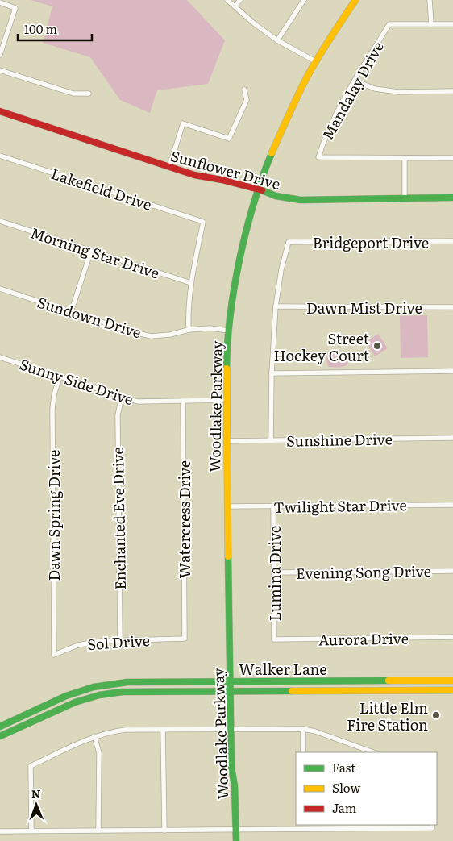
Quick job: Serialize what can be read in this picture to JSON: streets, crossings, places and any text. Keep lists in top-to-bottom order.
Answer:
{
  "streets": {
    "street": [
      "Mandalay Drive",
      "Sunflower Drive",
      "Lakefield Drive",
      "Bridgeport Drive",
      "Morning Star Drive",
      "Dawn Mist Drive",
      "Sundown Drive",
      "Sunny Side Drive",
      "Woodlake Parkway",
      "Sunshine Drive",
      "Twilight Star Drive",
      "Dawn Spring Drive",
      "Enchanted Eve Drive",
      "Watercress Drive",
      "Evening Song Drive",
      "Lumina Drive",
      "Aurora Drive",
      "Sol Drive",
      "Walker Lane"
    ]
  },
  "crossings": [
    ["Sunflower Drive", "Woodlake Parkway"],
    ["Lakefield Drive", "Morning Star Drive"],
    ["Bridgeport Drive", "Dawn Mist Drive"],
    ["Sundown Drive", "Woodlake Parkway"],
    ["Sunny Side Drive", "Woodlake Parkway"],
    ["Sunny Side Drive", "Dawn Spring Drive"],
    ["Sunny Side Drive", "Enchanted Eve Drive"],
    ["Sunny Side Drive", "Watercress Drive"],
    ["Woodlake Parkway", "Sunshine Drive"],
    ["Woodlake Parkway", "Twilight Star Drive"],
    ["Woodlake Parkway", "Walker Lane"],
    ["Twilight Star Drive", "Lumina Drive"],
    ["Dawn Spring Drive", "Sol Drive"],
    ["Enchanted Eve Drive", "Sol Drive"],
    ["Watercress Drive", "Sol Drive"],
    ["Evening Song Drive", "Lumina Drive"],
    ["Lumina Drive", "Aurora Drive"]
  ],
  "places": ["Street Hockey Court", "Little Elm Fire Station"],
  "legend": ["Fast", "Slow", "Jam"],
  "scale_bar": "100 m",
  "north": "top"
}
